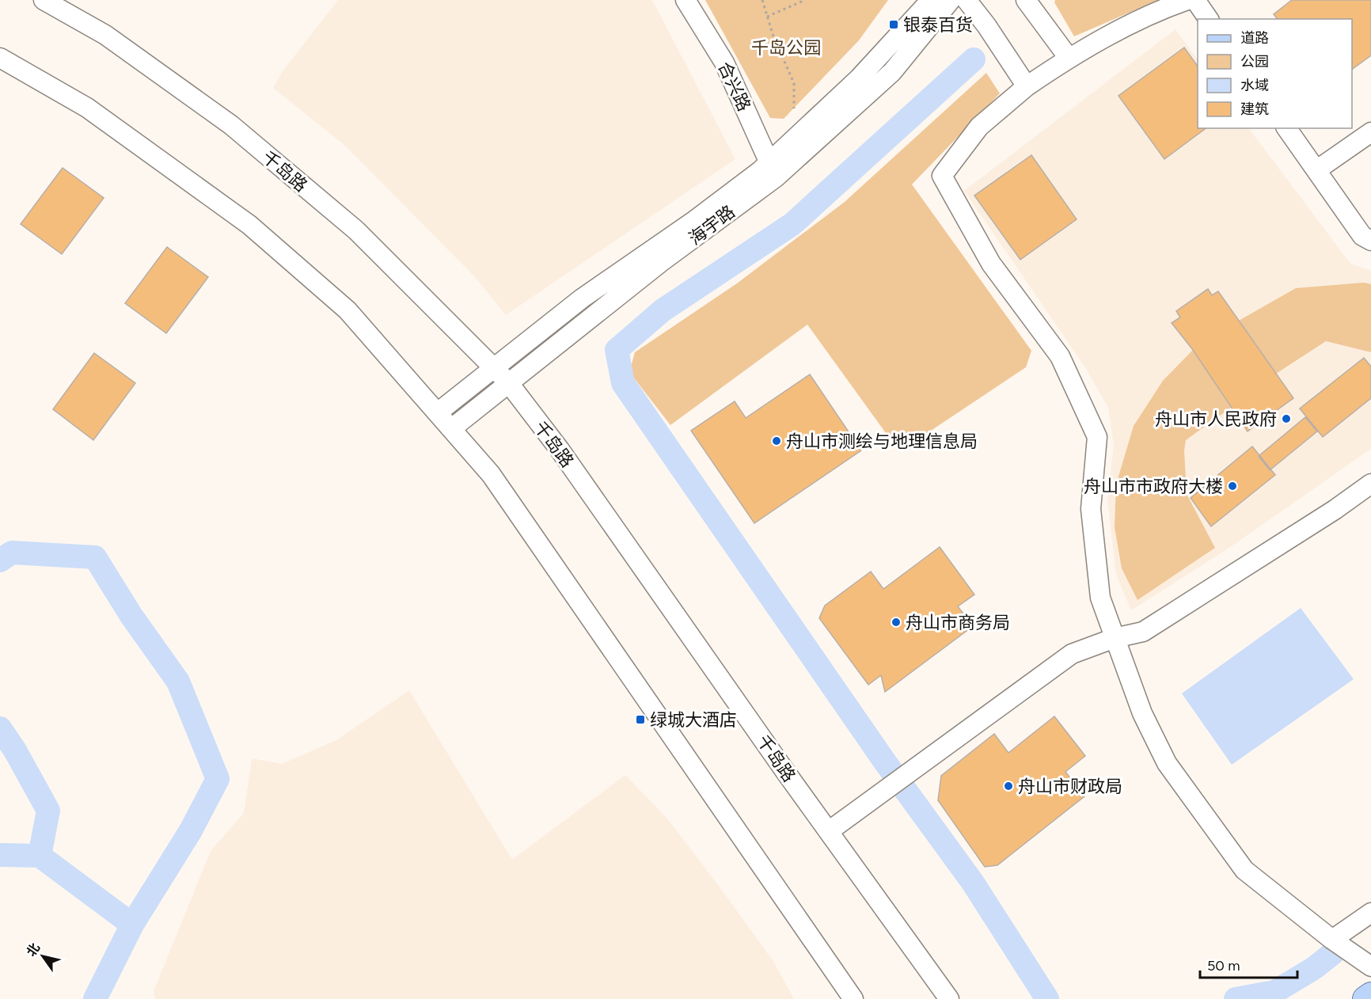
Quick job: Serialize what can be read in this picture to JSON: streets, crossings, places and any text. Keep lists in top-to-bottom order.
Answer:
{
  "streets": {
    "street": ["合兴路", "千岛路", "海宇路"]
  },
  "crossings": [
    ["合兴路", "海宇路"],
    ["千岛路", "海宇路"]
  ],
  "parks": ["千岛公园"],
  "places": {
    "transit": ["银泰百货", "绿城大酒店"],
    "other": [
      "舟山市人民政府",
      "舟山市测绘与地理信息局",
      "舟山市市政府大楼",
      "舟山市商务局",
      "舟山市财政局"
    ]
  },
  "legend": [
    "道路",
    "公园",
    "水域",
    "建筑"
  ],
  "scale_bar": "50 m",
  "north": "top left"
}
